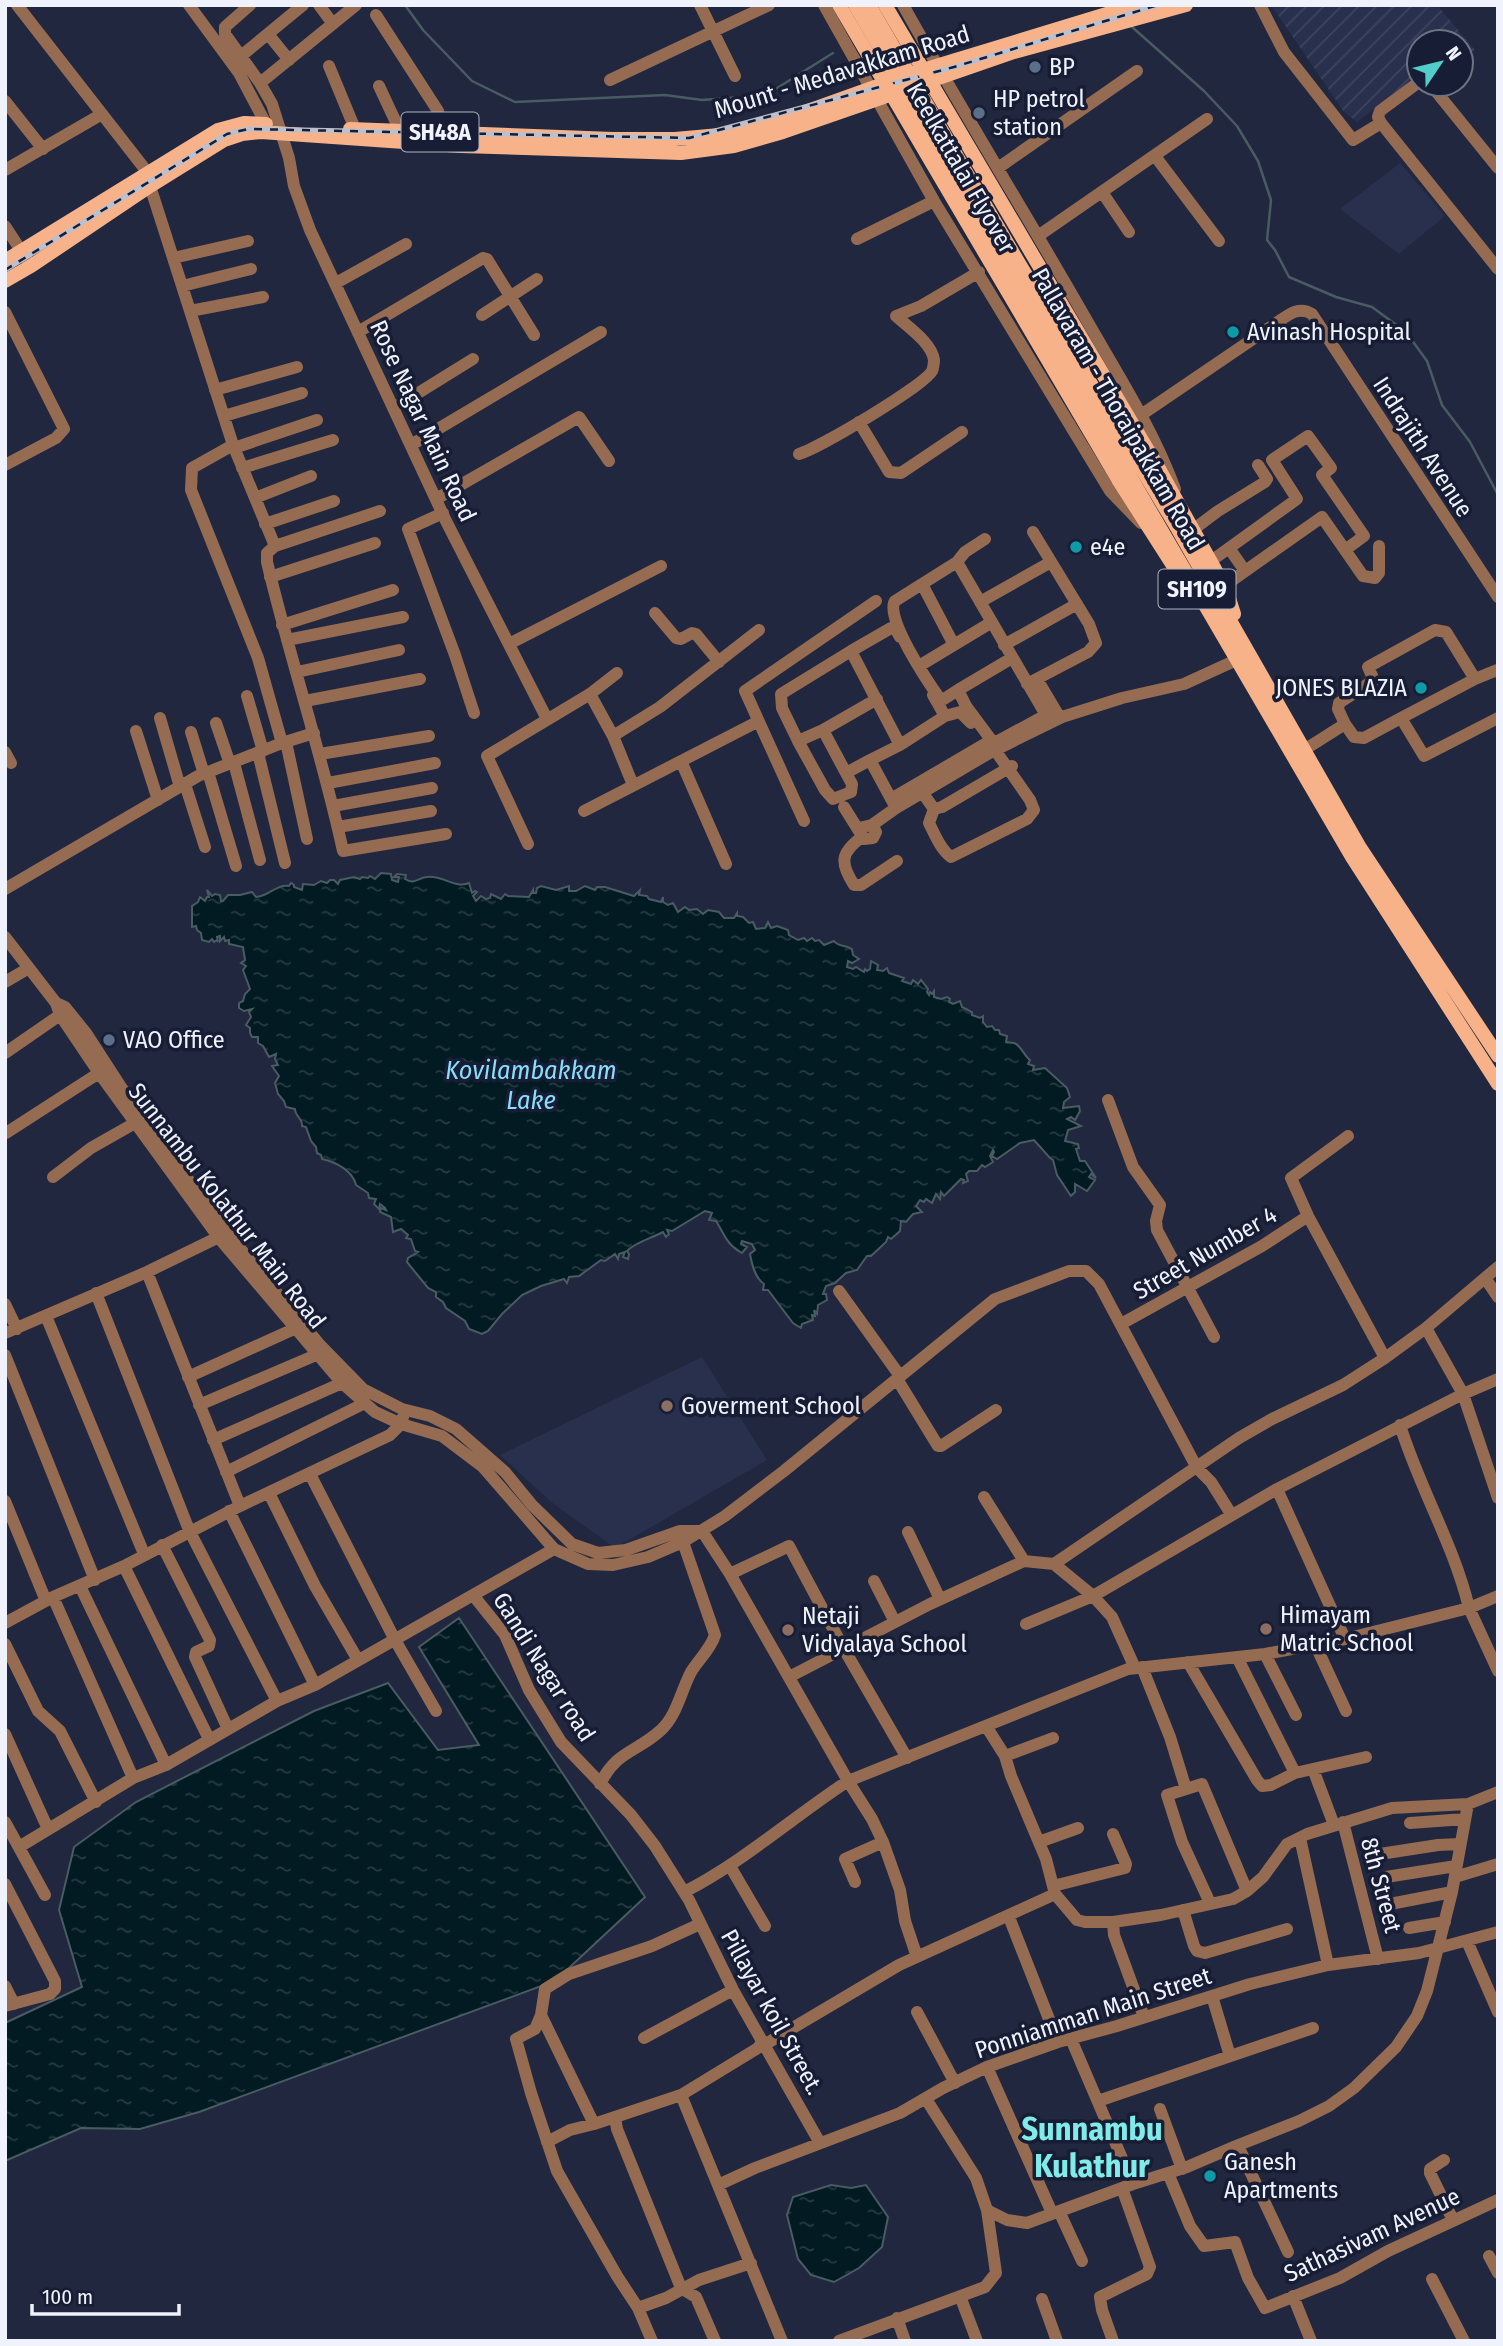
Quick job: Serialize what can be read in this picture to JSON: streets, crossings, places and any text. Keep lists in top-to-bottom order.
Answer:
{
  "streets": {
    "main road": [
      "Mount - Medavakkam Road",
      "SH48A",
      "Keelkattalai Flyover",
      "Pallavaram - Thoraipakkam Road",
      "SH109"
    ],
    "street": [
      "Rose Nagar Main Road",
      "Indrajith Avenue",
      "Sunnambu Kolathur Main Road",
      "Street Number 4",
      "Gandi Nagar road",
      "8th Street",
      "Pillayar koil Street.",
      "Ponniamman Main Street",
      "Sathasivam Avenue"
    ]
  },
  "crossings": [
    ["Mount - Medavakkam Road", "SH48A"],
    ["Mount - Medavakkam Road", "Rose Nagar Main Road"],
    ["SH48A", "Pallavaram - Thoraipakkam Road"],
    ["SH48A", "Rose Nagar Main Road"],
    ["Keelkattalai Flyover", "Pallavaram - Thoraipakkam Road"],
    ["Sunnambu Kolathur Main Road", "Gandi Nagar road"],
    ["Gandi Nagar road", "Pillayar koil Street."],
    ["8th Street", "Ponniamman Main Street"],
    ["Pillayar koil Street.", "Ponniamman Main Street"]
  ],
  "districts": ["Sunnambu Kulathur"],
  "water": ["Kovilambakkam Lake"],
  "places": [
    "BP",
    "HP petrol station",
    "Avinash Hospital",
    "e4e",
    "JONES BLAZIA",
    "VAO Office",
    "Goverment School",
    "Himayam Matric School",
    "Netaji Vidyalaya School",
    "Ganesh Apartments"
  ],
  "scale_bar": "100 m",
  "north": "top right"
}
